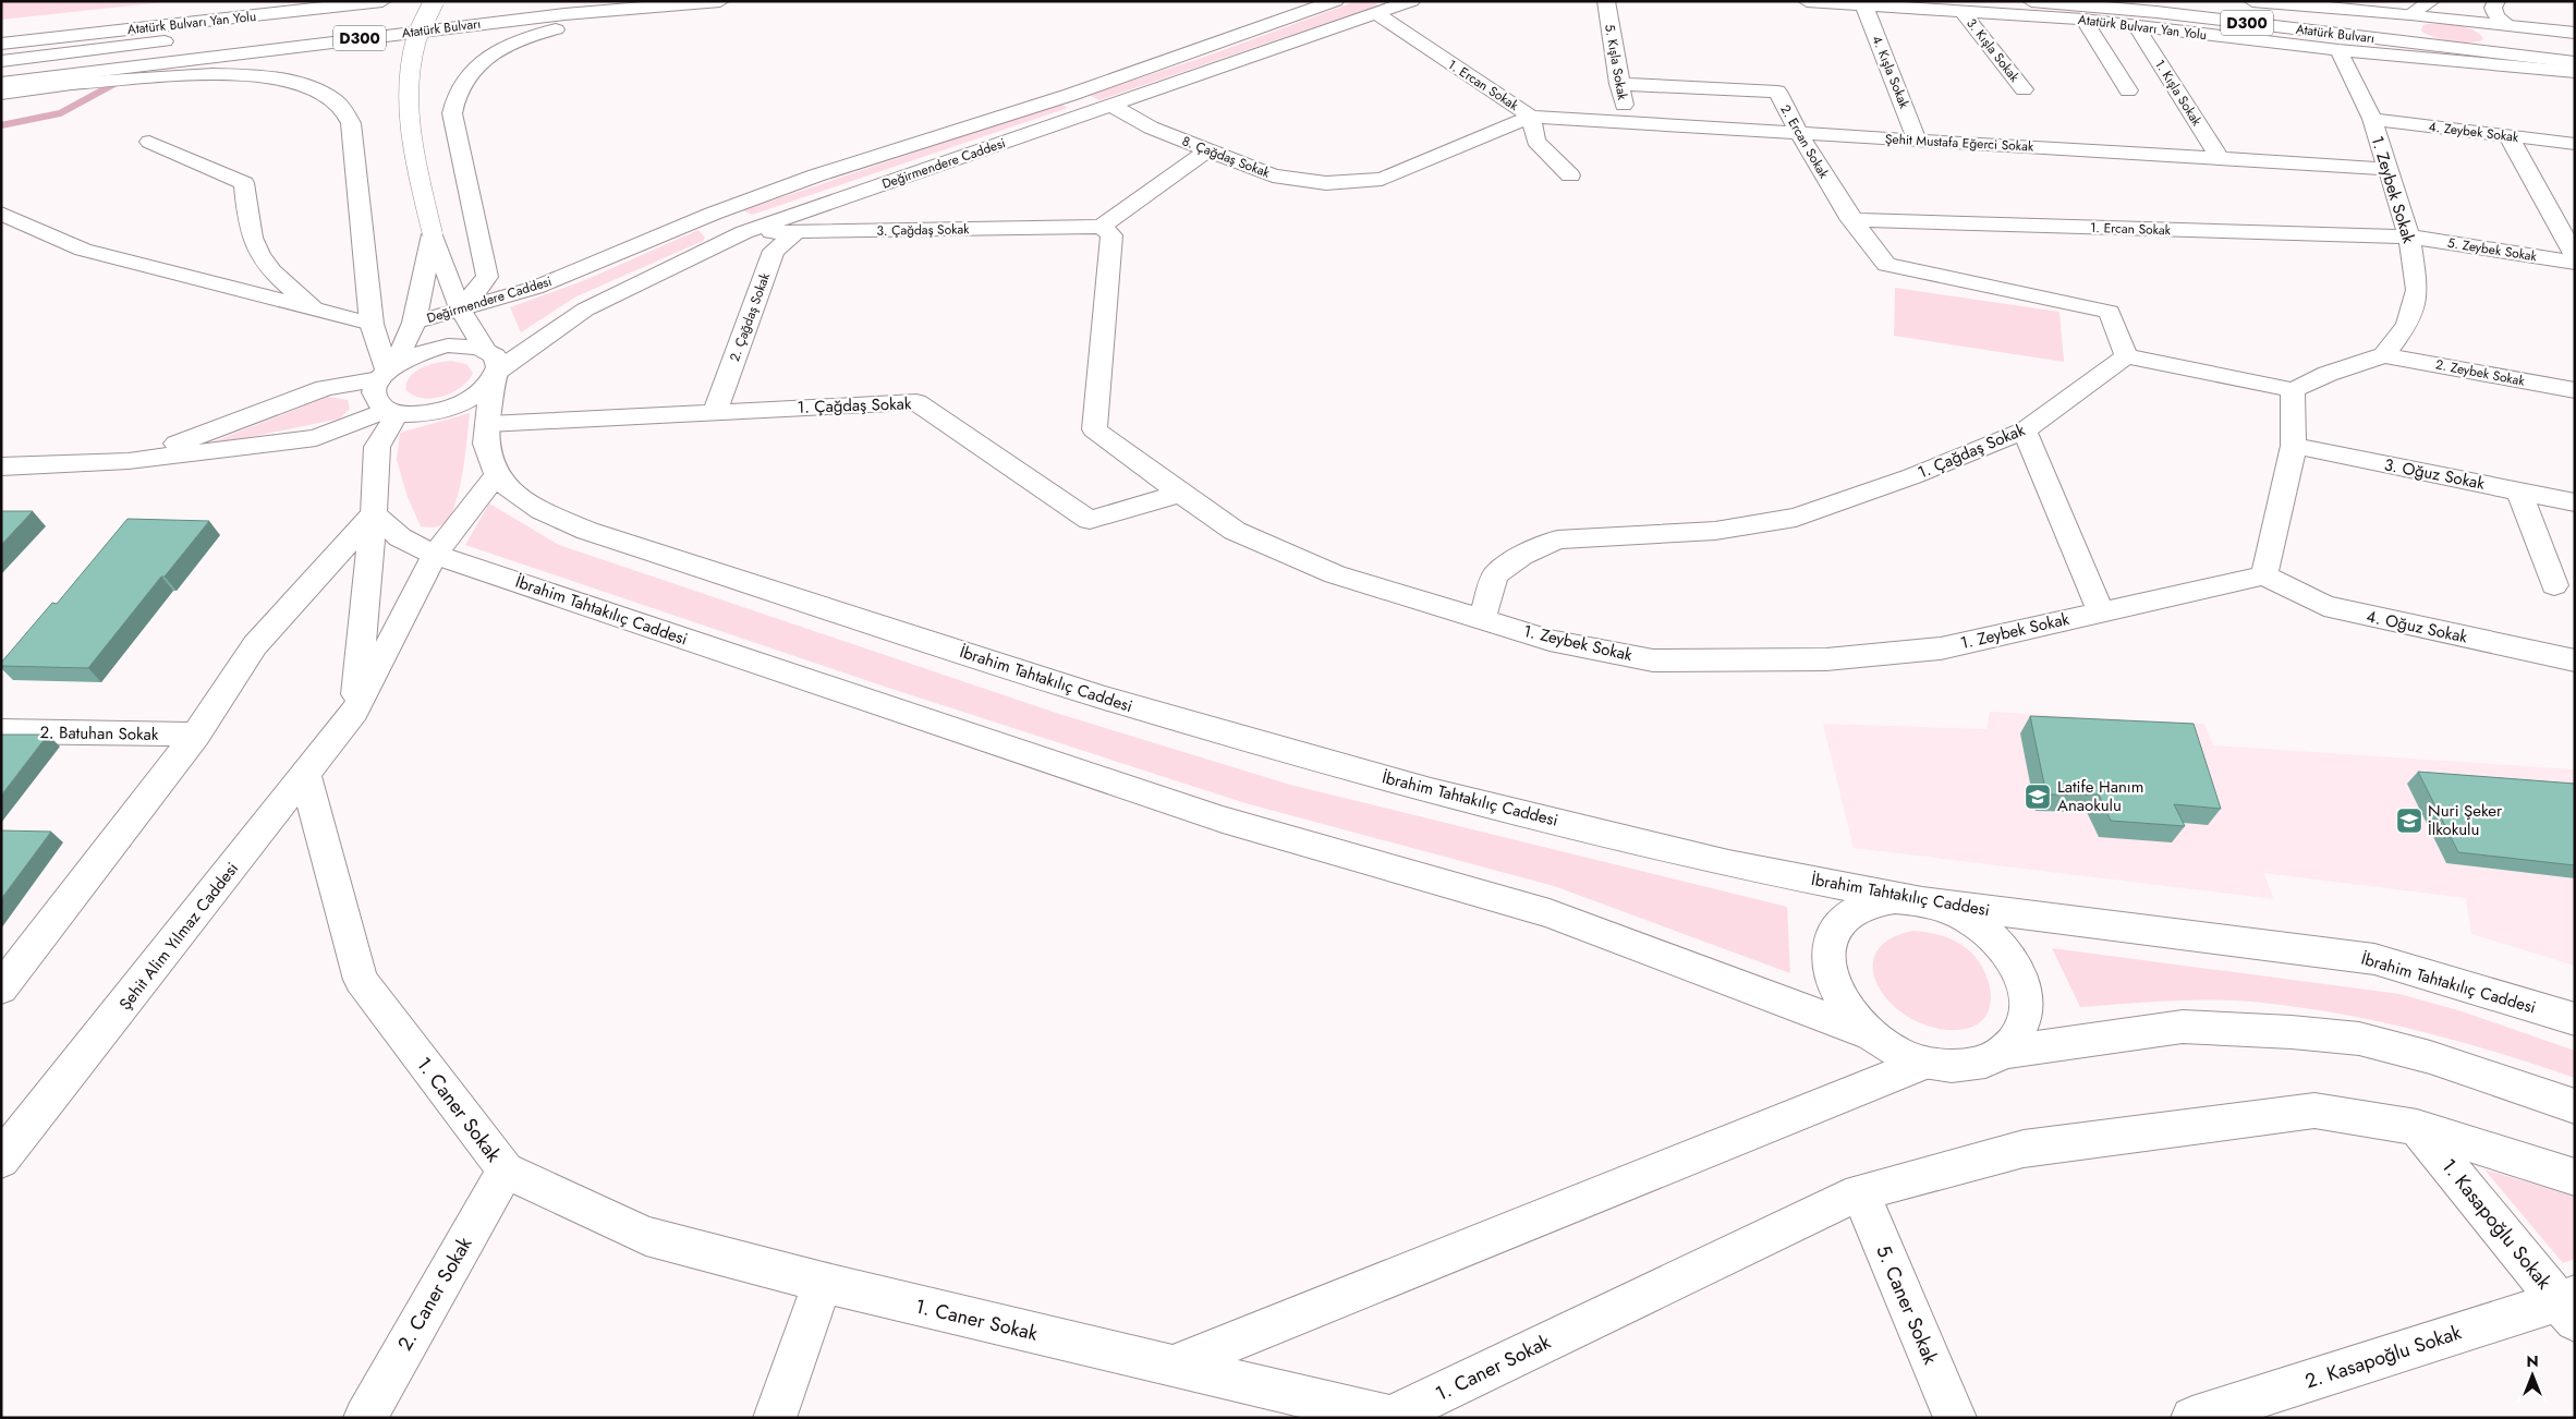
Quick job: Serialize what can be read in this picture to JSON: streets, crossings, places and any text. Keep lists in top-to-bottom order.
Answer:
{
  "streets": {
    "main road": [
      "Atatürk Bulvarı Yan Yolu",
      "D300",
      "Atatürk Bulvarı",
      "3. Kışla Sokak",
      "5. Kışla Sokak",
      "4. Kışla Sokak",
      "1. Ercan Sokak",
      "1. Kışla Sokak",
      "4. Zeybek Sokak",
      "2. Ercan Sokak",
      "Şehit Mustafa Eğerci Sokak",
      "8. Çağdaş Sokak",
      "Değirmendere Caddesi",
      "1. Zeybek Sokak",
      "3. Çağdaş Sokak",
      "5. Zeybek Sokak",
      "2. Çağdaş Sokak",
      "2. Zeybek Sokak",
      "1. Çağdaş Sokak",
      "3. Oğuz Sokak",
      "İbrahim Tahtakılıç Caddesi",
      "4. Oğuz Sokak",
      "2. Batuhan Sokak",
      "Şehit Alim Yılmaz Caddesi",
      "1. Caner Sokak",
      "1. Kasapoğlu Sokak",
      "2. Caner Sokak",
      "5. Caner Sokak",
      "2. Kasapoğlu Sokak"
    ]
  },
  "crossings": [
    ["Atatürk Bulvarı Yan Yolu", "3. Kışla Sokak"],
    ["Atatürk Bulvarı Yan Yolu", "4. Kışla Sokak"],
    ["Atatürk Bulvarı Yan Yolu", "1. Kışla Sokak"],
    ["Atatürk Bulvarı Yan Yolu", "1. Zeybek Sokak"],
    ["5. Kışla Sokak", "2. Ercan Sokak"],
    ["5. Kışla Sokak", "Şehit Mustafa Eğerci Sokak"],
    ["4. Kışla Sokak", "Şehit Mustafa Eğerci Sokak"],
    ["1. Ercan Sokak", "2. Ercan Sokak"],
    ["1. Ercan Sokak", "Şehit Mustafa Eğerci Sokak"],
    ["1. Ercan Sokak", "8. Çağdaş Sokak"],
    ["1. Ercan Sokak", "Değirmendere Caddesi"],
    ["1. Ercan Sokak", "1. Zeybek Sokak"],
    ["1. Ercan Sokak", "5. Zeybek Sokak"],
    ["1. Kışla Sokak", "Şehit Mustafa Eğerci Sokak"],
    ["4. Zeybek Sokak", "1. Zeybek Sokak"],
    ["2. Ercan Sokak", "Şehit Mustafa Eğerci Sokak"],
    ["2. Ercan Sokak", "1. Çağdaş Sokak"],
    ["Şehit Mustafa Eğerci Sokak", "8. Çağdaş Sokak"],
    ["Şehit Mustafa Eğerci Sokak", "1. Zeybek Sokak"],
    ["8. Çağdaş Sokak", "Değirmendere Caddesi"],
    ["Değirmendere Caddesi", "3. Çağdaş Sokak"],
    ["Değirmendere Caddesi", "İbrahim Tahtakılıç Caddesi"],
    ["1. Zeybek Sokak", "3. Çağdaş Sokak"],
    ["1. Zeybek Sokak", "5. Zeybek Sokak"],
    ["1. Zeybek Sokak", "2. Zeybek Sokak"],
    ["1. Zeybek Sokak", "1. Çağdaş Sokak"],
    ["1. Zeybek Sokak", "4. Oğuz Sokak"],
    ["3. Çağdaş Sokak", "2. Çağdaş Sokak"],
    ["2. Çağdaş Sokak", "1. Çağdaş Sokak"],
    ["1. Çağdaş Sokak", "İbrahim Tahtakılıç Caddesi"],
    ["İbrahim Tahtakılıç Caddesi", "Şehit Alim Yılmaz Caddesi"],
    ["Şehit Alim Yılmaz Caddesi", "1. Caner Sokak"],
    ["1. Caner Sokak", "1. Kasapoğlu Sokak"],
    ["1. Caner Sokak", "2. Caner Sokak"],
    ["1. Caner Sokak", "5. Caner Sokak"],
    ["1. Kasapoğlu Sokak", "2. Kasapoğlu Sokak"]
  ],
  "places": {
    "school or university": ["Latife Hanım Anaokulu", "Nuri Şeker İlkokulu"]
  },
  "north": "top"
}
